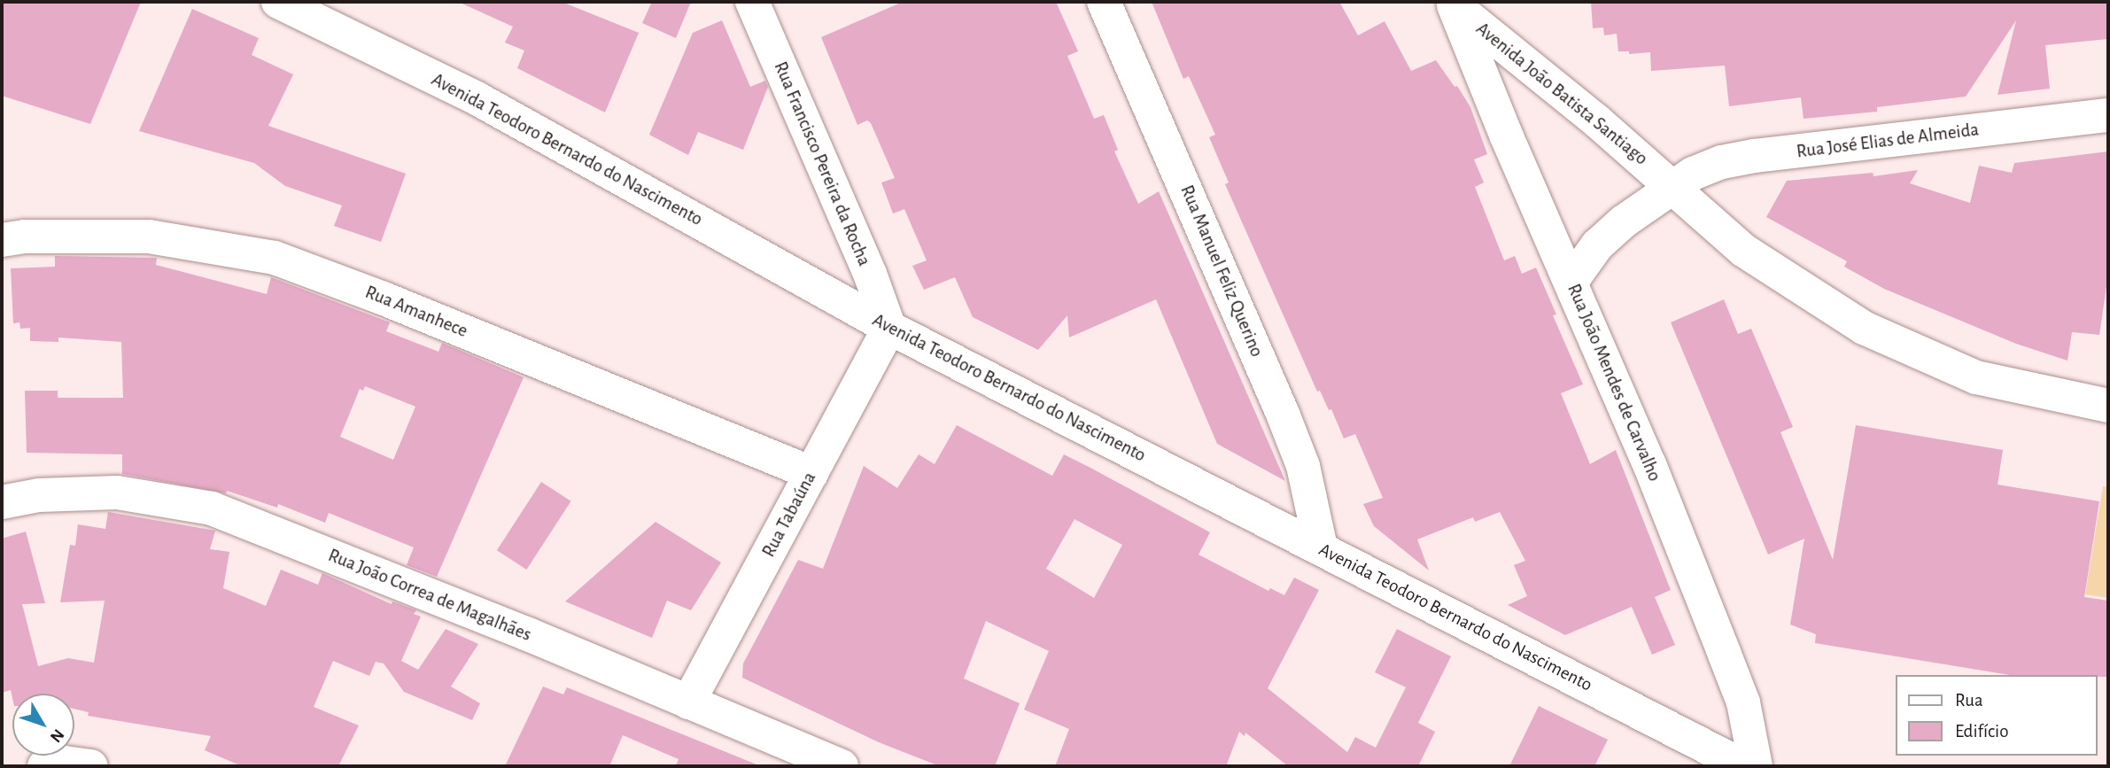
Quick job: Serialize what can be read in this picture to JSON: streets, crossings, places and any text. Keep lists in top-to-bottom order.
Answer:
{
  "streets": {
    "street": [
      "Avenida João Batista Santiago",
      "Rua José Elias de Almeida",
      "Avenida Teodoro Bernardo do Nascimento",
      "Rua Francisco Pereira da Rocha",
      "Rua Manuel Feliz Querino",
      "Rua Amanhece",
      "Rua João Mendes de Carvalho",
      "Rua Tabaúna",
      "Rua João Correa de Magalhães"
    ]
  },
  "crossings": [
    ["Avenida João Batista Santiago", "Rua José Elias de Almeida"],
    ["Avenida João Batista Santiago", "Rua João Mendes de Carvalho"],
    ["Avenida Teodoro Bernardo do Nascimento", "Rua Francisco Pereira da Rocha"],
    ["Avenida Teodoro Bernardo do Nascimento", "Rua Manuel Feliz Querino"],
    ["Avenida Teodoro Bernardo do Nascimento", "Rua Tabaúna"],
    ["Rua Francisco Pereira da Rocha", "Rua Tabaúna"],
    ["Rua Amanhece", "Rua Tabaúna"],
    ["Rua Tabaúna", "Rua João Correa de Magalhães"]
  ],
  "legend": ["Rua", "Edifício"],
  "north": "bottom right"
}
